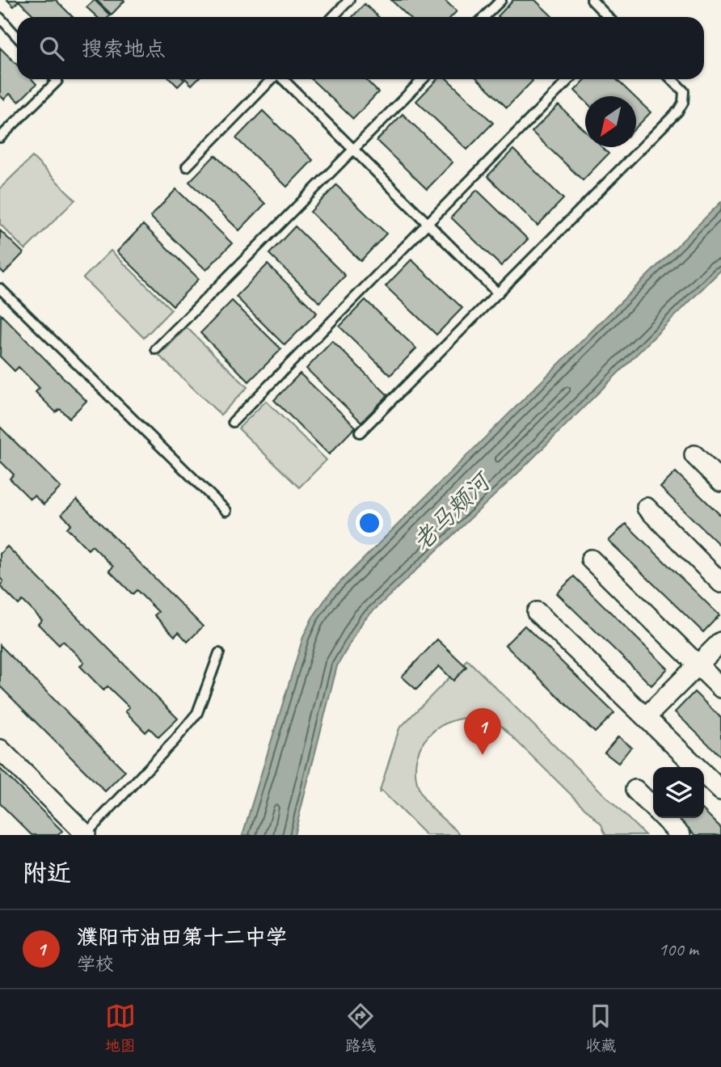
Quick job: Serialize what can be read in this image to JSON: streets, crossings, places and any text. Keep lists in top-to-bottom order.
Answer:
{
  "water": ["老马颊河"],
  "north": "bottom left",
  "page": {
    "search": "搜索地点",
    "pins": "1",
    "heading": "附近",
    "list": [
      {
        "mark": "1",
        "name": "濮阳市油田第十二中学",
        "note": "学校",
        "value": "100 m"
      }
    ],
    "nav": ["地图", "路线", "收藏"]
  }
}
